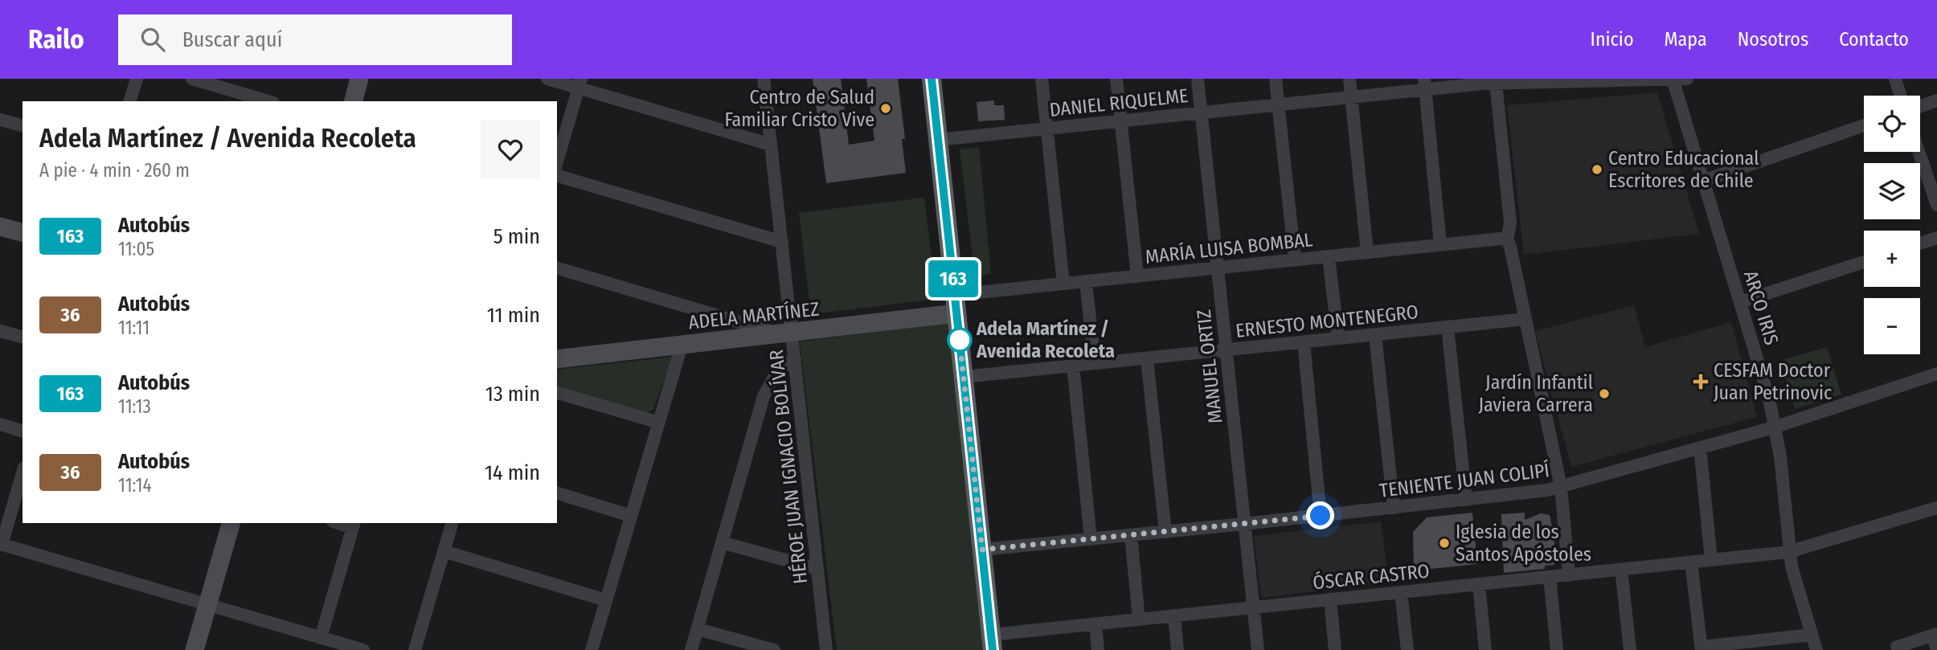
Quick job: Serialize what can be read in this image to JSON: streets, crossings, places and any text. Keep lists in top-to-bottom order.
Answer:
{
  "streets": {
    "street": [
      "DANIEL RIQUELME",
      "MARÍA LUISA BOMBAL",
      "ARCO IRIS",
      "ADELA MARTÍNEZ",
      "ERNESTO MONTENEGRO",
      "MANUEL ORTIZ",
      "HÉROE JUAN IGNACIO BOLÍVAR",
      "TENIENTE JUAN COLIPÍ",
      "ÓSCAR CASTRO"
    ]
  },
  "crossings": [
    ["DANIEL RIQUELME", "ARCO IRIS"],
    ["DANIEL RIQUELME", "MANUEL ORTIZ"],
    ["MARÍA LUISA BOMBAL", "ADELA MARTÍNEZ"],
    ["MARÍA LUISA BOMBAL", "MANUEL ORTIZ"],
    ["ARCO IRIS", "TENIENTE JUAN COLIPÍ"],
    ["ARCO IRIS", "ÓSCAR CASTRO"],
    ["ADELA MARTÍNEZ", "HÉROE JUAN IGNACIO BOLÍVAR"],
    ["ERNESTO MONTENEGRO", "MANUEL ORTIZ"],
    ["MANUEL ORTIZ", "TENIENTE JUAN COLIPÍ"],
    ["MANUEL ORTIZ", "ÓSCAR CASTRO"]
  ],
  "places": {
    "other": [
      "Centro de Salud Familiar Cristo Vive",
      "Centro Educacional Escritores de Chile",
      "Adela Martínez / Avenida Recoleta",
      "Jardín Infantil Javiera Carrera",
      "Iglesia de los Santos Apóstoles"
    ],
    "health": ["CESFAM Doctor Juan Petrinovic"]
  },
  "lines": ["bus line 163"],
  "page": {
    "header": "Railo",
    "search": "Buscar aquí",
    "nav": [
      "Inicio",
      "Mapa",
      "Nosotros",
      "Contacto"
    ],
    "on_map": "163",
    "map_buttons": ["+", "−"],
    "heading": ["Adela Martínez / Avenida Recoleta", "A pie · 4 min · 260 m"],
    "list": [
      {
        "mark": "163",
        "name": "Autobús",
        "note": "11:05",
        "value": "5 min"
      },
      {
        "mark": "36",
        "name": "Autobús",
        "note": "11:11",
        "value": "11 min"
      },
      {
        "mark": "163",
        "name": "Autobús",
        "note": "11:13",
        "value": "13 min"
      },
      {
        "mark": "36",
        "name": "Autobús",
        "note": "11:14",
        "value": "14 min"
      }
    ]
  }
}
